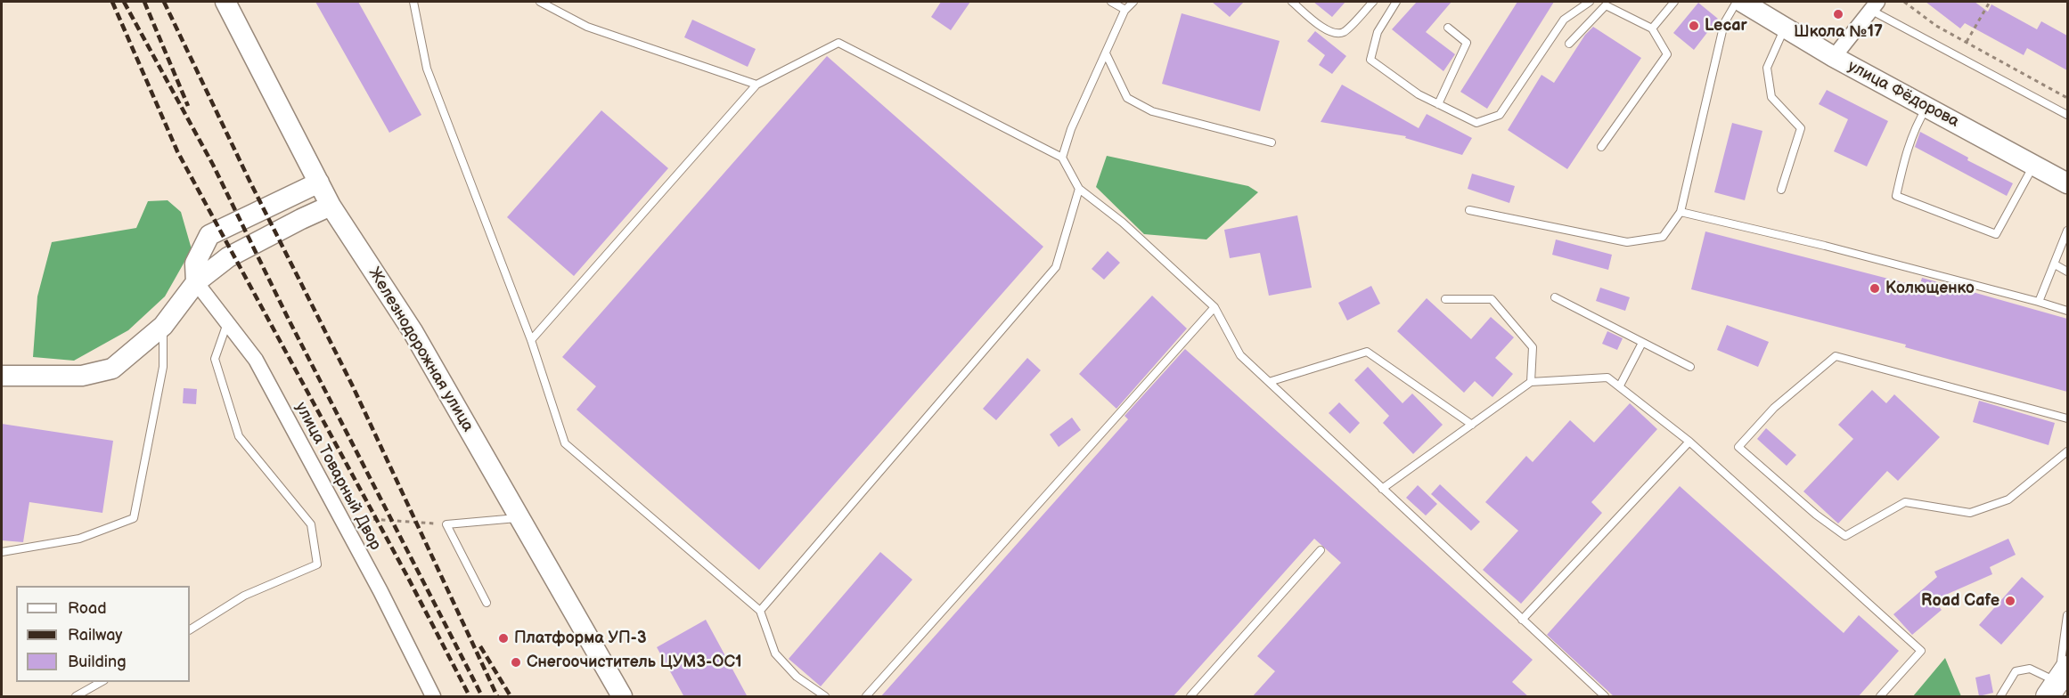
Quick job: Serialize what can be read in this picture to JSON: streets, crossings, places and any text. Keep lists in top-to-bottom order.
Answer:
{
  "streets": {
    "main road": ["улица Фёдорова", "Железнодорожная улица"],
    "street": ["улица Товарный Двор"]
  },
  "places": [
    "Школа №17",
    "Lecar",
    "Колющенко",
    "Road Cafe",
    "Платформа УП-3",
    "Снегоочиститель ЦУМ3-ОС1"
  ],
  "legend": ["Road", "Railway", "Building"]
}
